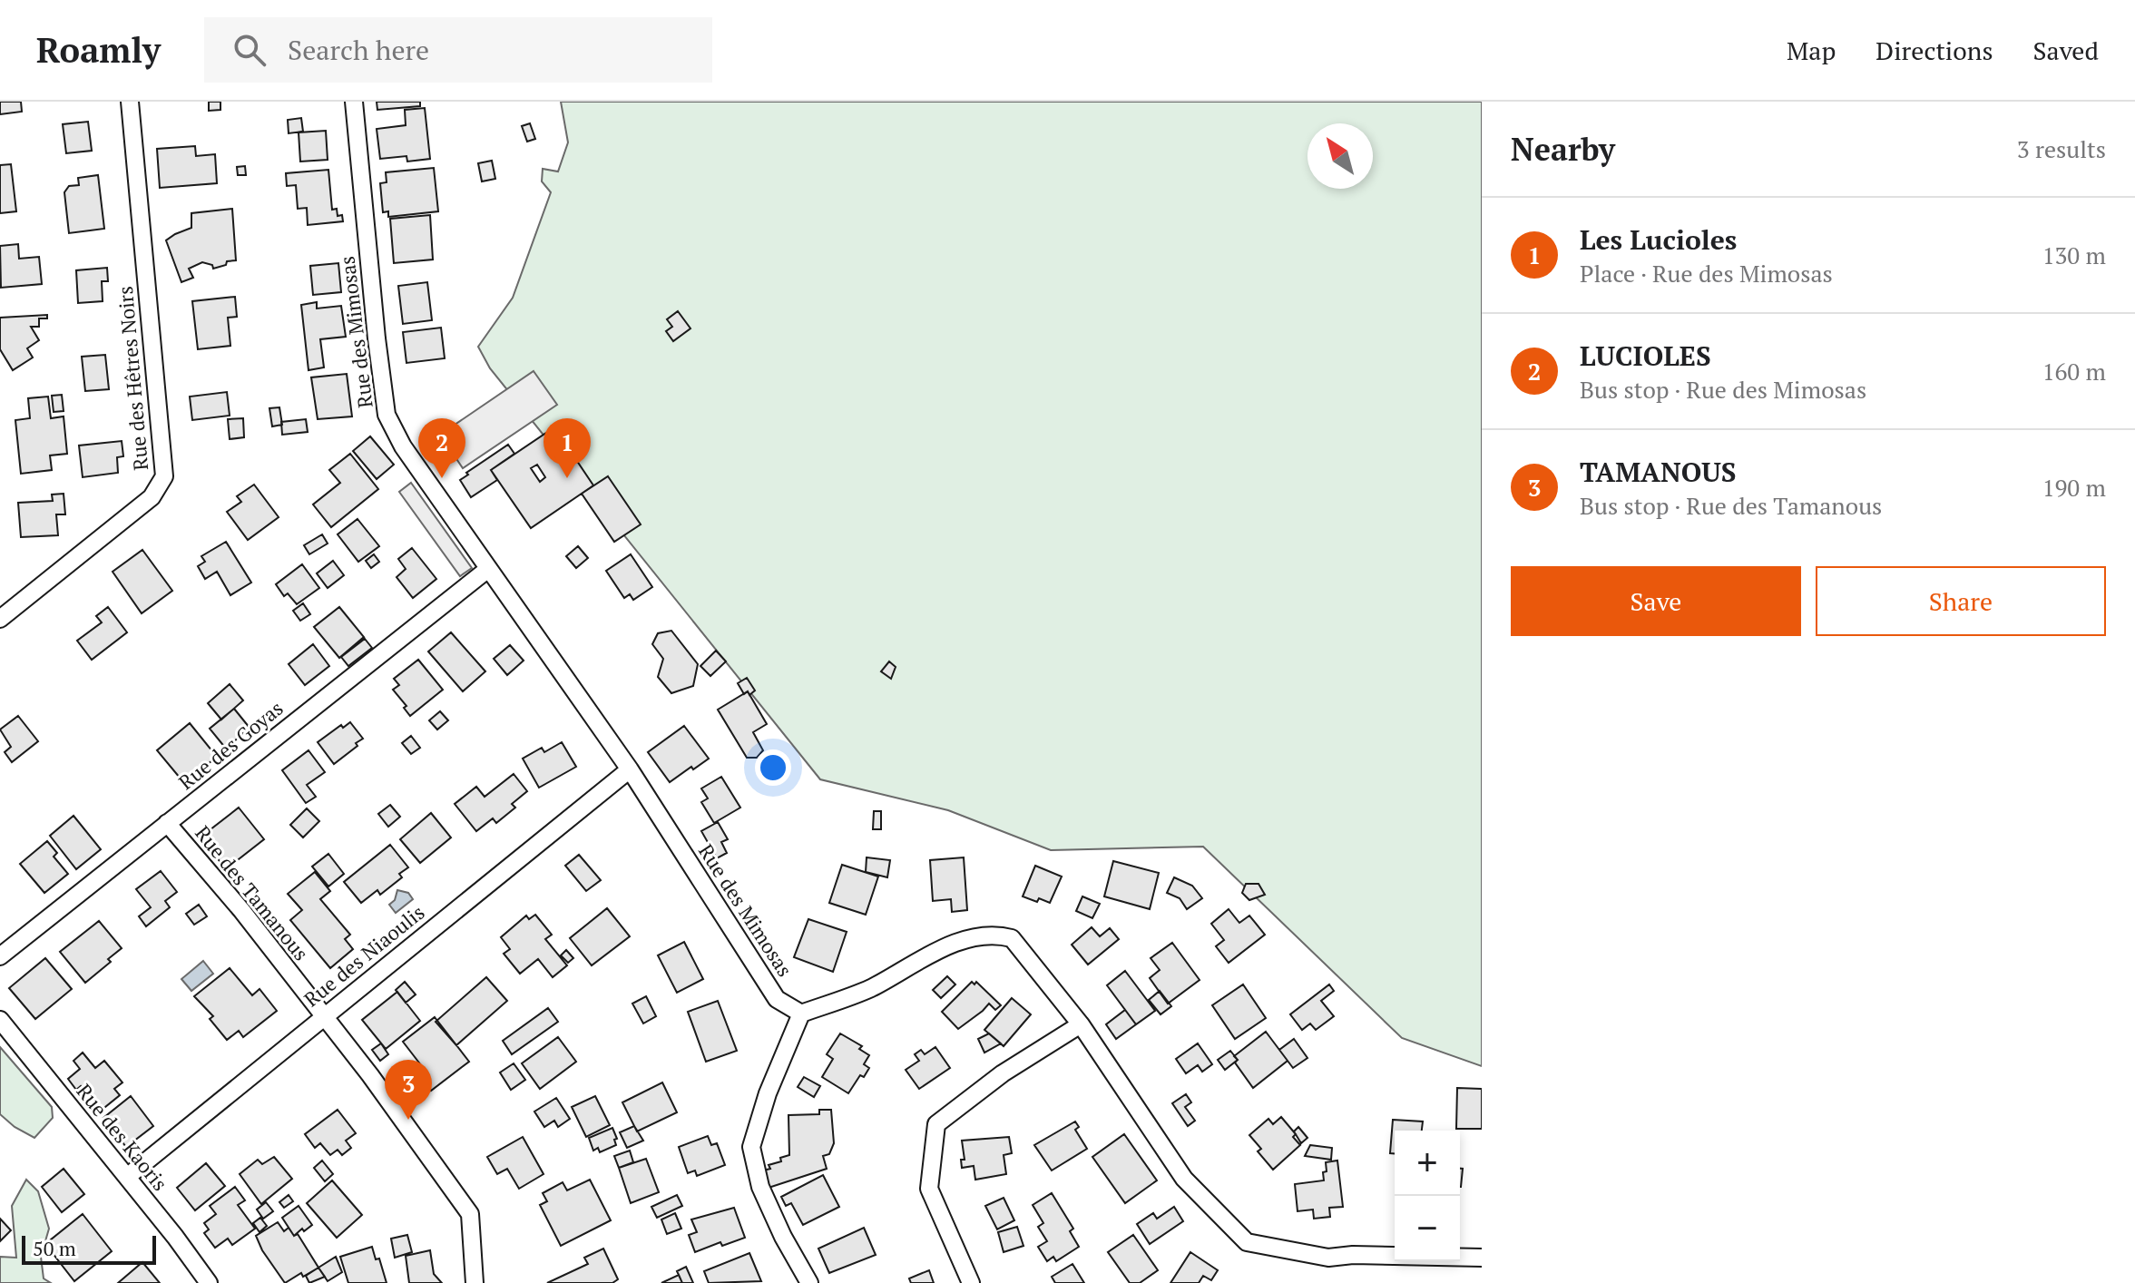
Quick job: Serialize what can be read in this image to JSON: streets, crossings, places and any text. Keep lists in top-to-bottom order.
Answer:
{
  "streets": {
    "street": [
      "Rue des Mimosas",
      "Rue des Hêtres Noirs",
      "Rue des Goyas",
      "Rue des Tamanous",
      "Rue des Niaoulis",
      "Rue des Kaoris"
    ]
  },
  "crossings": [
    ["Rue des Mimosas", "Rue des Goyas"],
    ["Rue des Mimosas", "Rue des Niaoulis"],
    ["Rue des Goyas", "Rue des Tamanous"],
    ["Rue des Tamanous", "Rue des Niaoulis"],
    ["Rue des Niaoulis", "Rue des Kaoris"]
  ],
  "scale_bar": "50 m",
  "north": "top left",
  "page": {
    "header": "Roamly",
    "search": "Search here",
    "nav": ["Map", "Directions", "Saved"],
    "heading": ["Nearby", "3 results"],
    "list": [
      {
        "mark": "1",
        "name": "Les Lucioles",
        "note": "Place · Rue des Mimosas",
        "value": "130 m"
      },
      {
        "mark": "2",
        "name": "LUCIOLES",
        "note": "Bus stop · Rue des Mimosas",
        "value": "160 m"
      },
      {
        "mark": "3",
        "name": "TAMANOUS",
        "note": "Bus stop · Rue des Tamanous",
        "value": "190 m"
      }
    ],
    "pins": ["1", "2", "3"],
    "buttons": ["Save", "Share"],
    "map_buttons": ["+", "−"],
    "scale": "50 m"
  }
}
